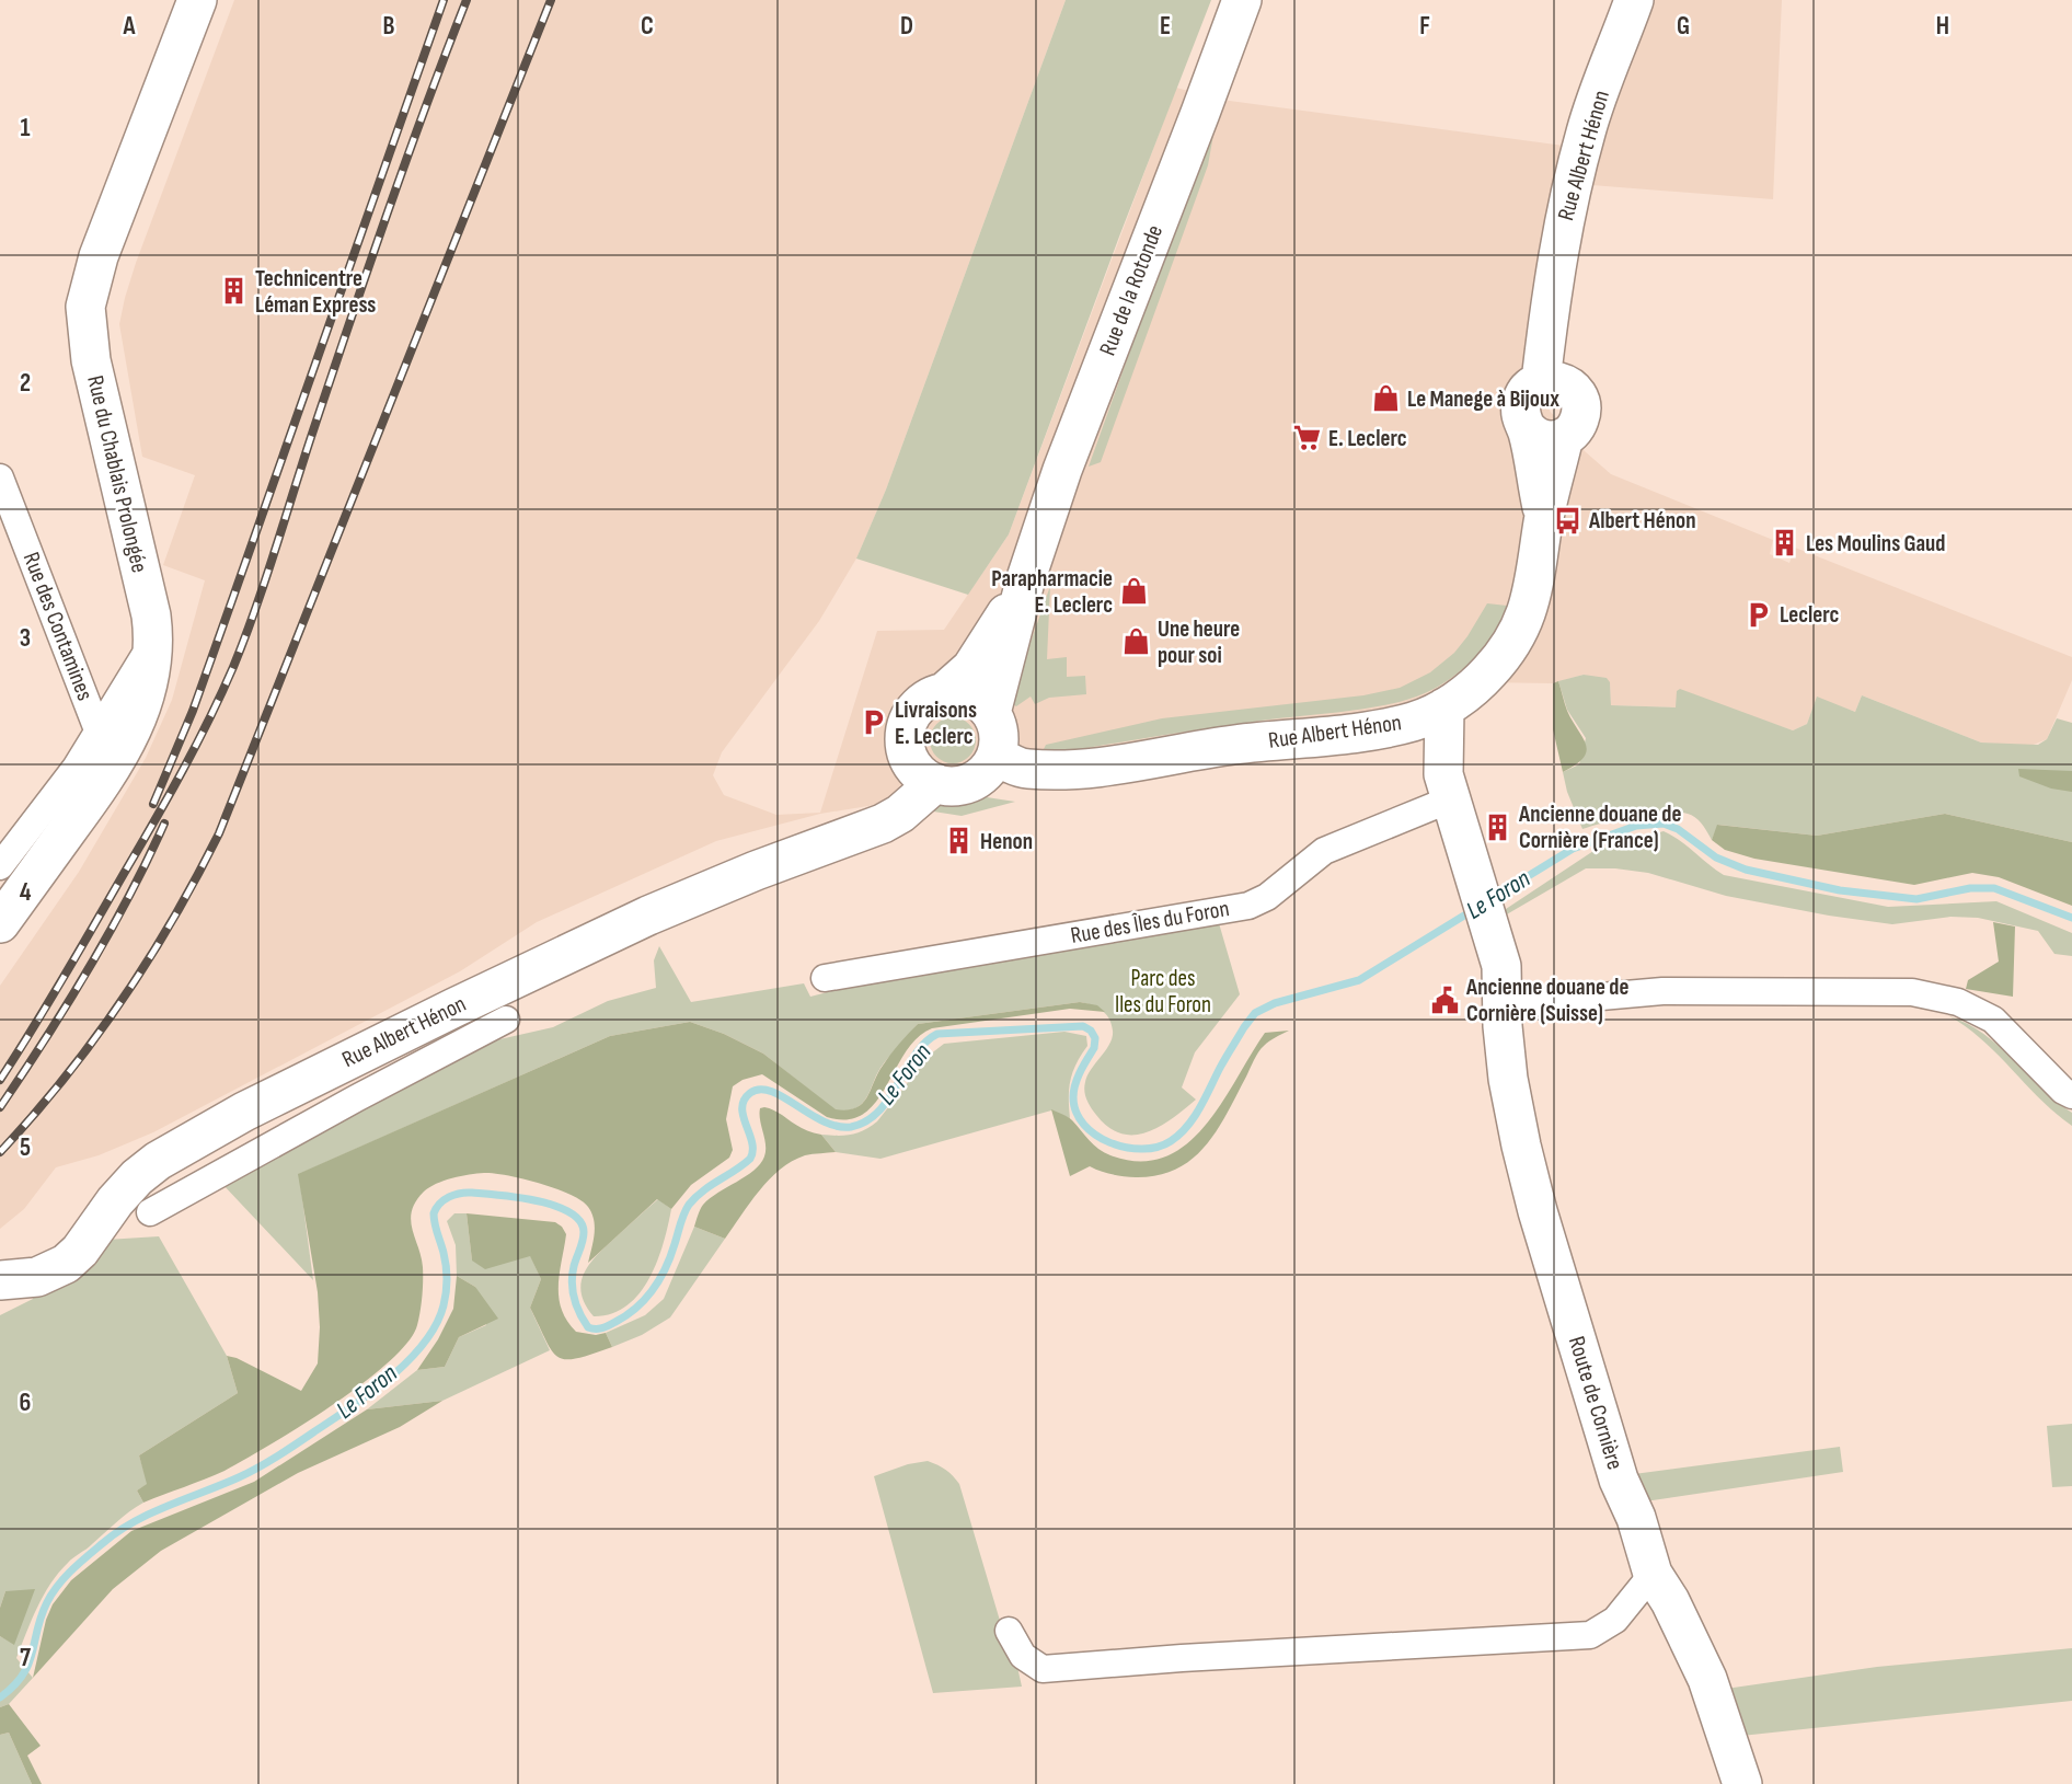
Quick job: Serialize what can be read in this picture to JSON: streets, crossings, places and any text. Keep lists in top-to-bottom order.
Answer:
{
  "streets": {
    "street": [
      "Rue Albert Hénon",
      "Rue de la Rotonde",
      "Rue du Chablais Prolongée",
      "Rue des Contamines",
      "Rue des Îles du Foron",
      "Route de Cornière"
    ]
  },
  "crossings": [
    ["Rue Albert Hénon", "Rue de la Rotonde"],
    ["Rue Albert Hénon", "Route de Cornière"],
    ["Rue des Îles du Foron", "Route de Cornière"]
  ],
  "water": ["Le Foron"],
  "parks": ["Parc des Iles du Foron"],
  "places": {
    "building": [
      "Technicentre Léman Express",
      "Les Moulins Gaud",
      "Ancienne douane de Cornière (France)",
      "Henon"
    ],
    "shop": ["Le Manege à Bijoux", "Parapharmacie E. Leclerc", "Une heure pour soi"],
    "supermarket": ["E. Leclerc"],
    "bus stop": ["Albert Hénon"],
    "parking": ["Leclerc", "Livraisons E. Leclerc"],
    "public building": ["Ancienne douane de Cornière (Suisse)"]
  },
  "grid": {
    "columns": [
      "A",
      "B",
      "C",
      "D",
      "E",
      "F",
      "G",
      "H"
    ],
    "rows": [
      "1",
      "2",
      "3",
      "4",
      "5",
      "6",
      "7"
    ]
  }
}
